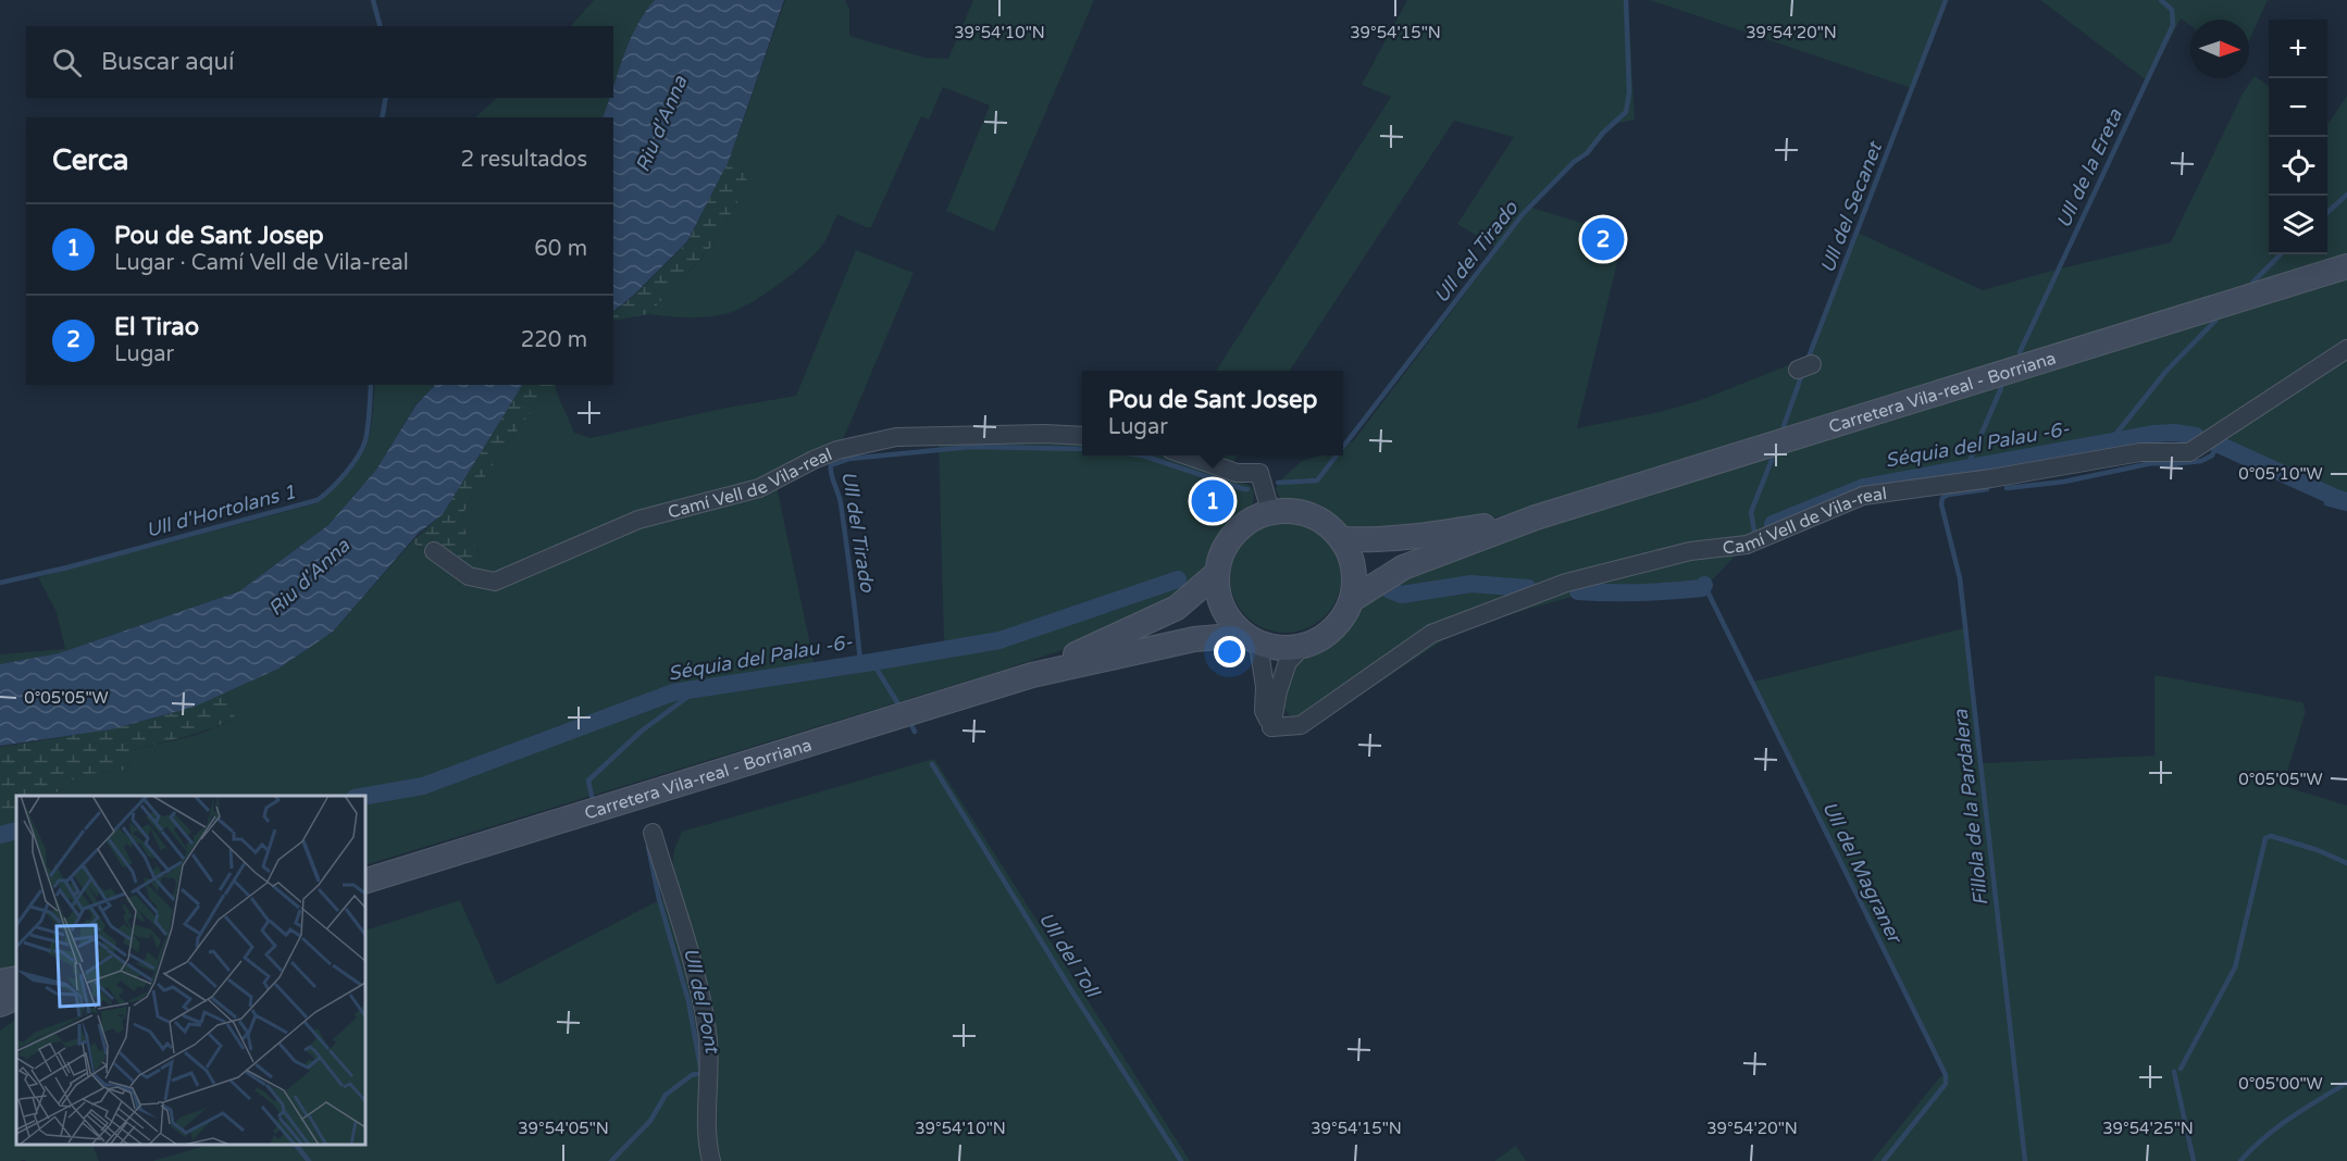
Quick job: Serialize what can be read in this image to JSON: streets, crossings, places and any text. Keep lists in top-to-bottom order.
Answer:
{
  "streets": {
    "main road": ["Carretera Vila-real - Borriana"],
    "street": ["Camí Vell de Vila-real"]
  },
  "water": [
    "Riu d'Anna",
    "Ull de la Ereta",
    "Ull del Secanet",
    "Ull del Tirado",
    "Séquia del Palau -6-",
    "Ull d'Hortolans 1",
    "Fillola de la Pardalera",
    "Ull del Magraner",
    "Ull del Toll",
    "Ull del Pont"
  ],
  "north": "right",
  "page": {
    "map_buttons": ["+", "−"],
    "search": "Buscar aquí",
    "heading": ["Cerca", "2 resultados"],
    "list": [
      {
        "mark": "1",
        "name": "Pou de Sant Josep",
        "note": "Lugar · Camí Vell de Vila-real",
        "value": "60 m"
      },
      {
        "mark": "2",
        "name": "El Tirao",
        "note": "Lugar",
        "value": "220 m"
      }
    ],
    "pins": ["2", "1"],
    "popup": ["Pou de Sant Josep", "Lugar"]
  },
  "coordinates": [
    "39°54'10\"N",
    "39°54'15\"N",
    "39°54'20\"N",
    "0°05'10\"W",
    "0°05'05\"W",
    "0°05'00\"W",
    "39°54'05\"N",
    "39°54'25\"N"
  ]
}
